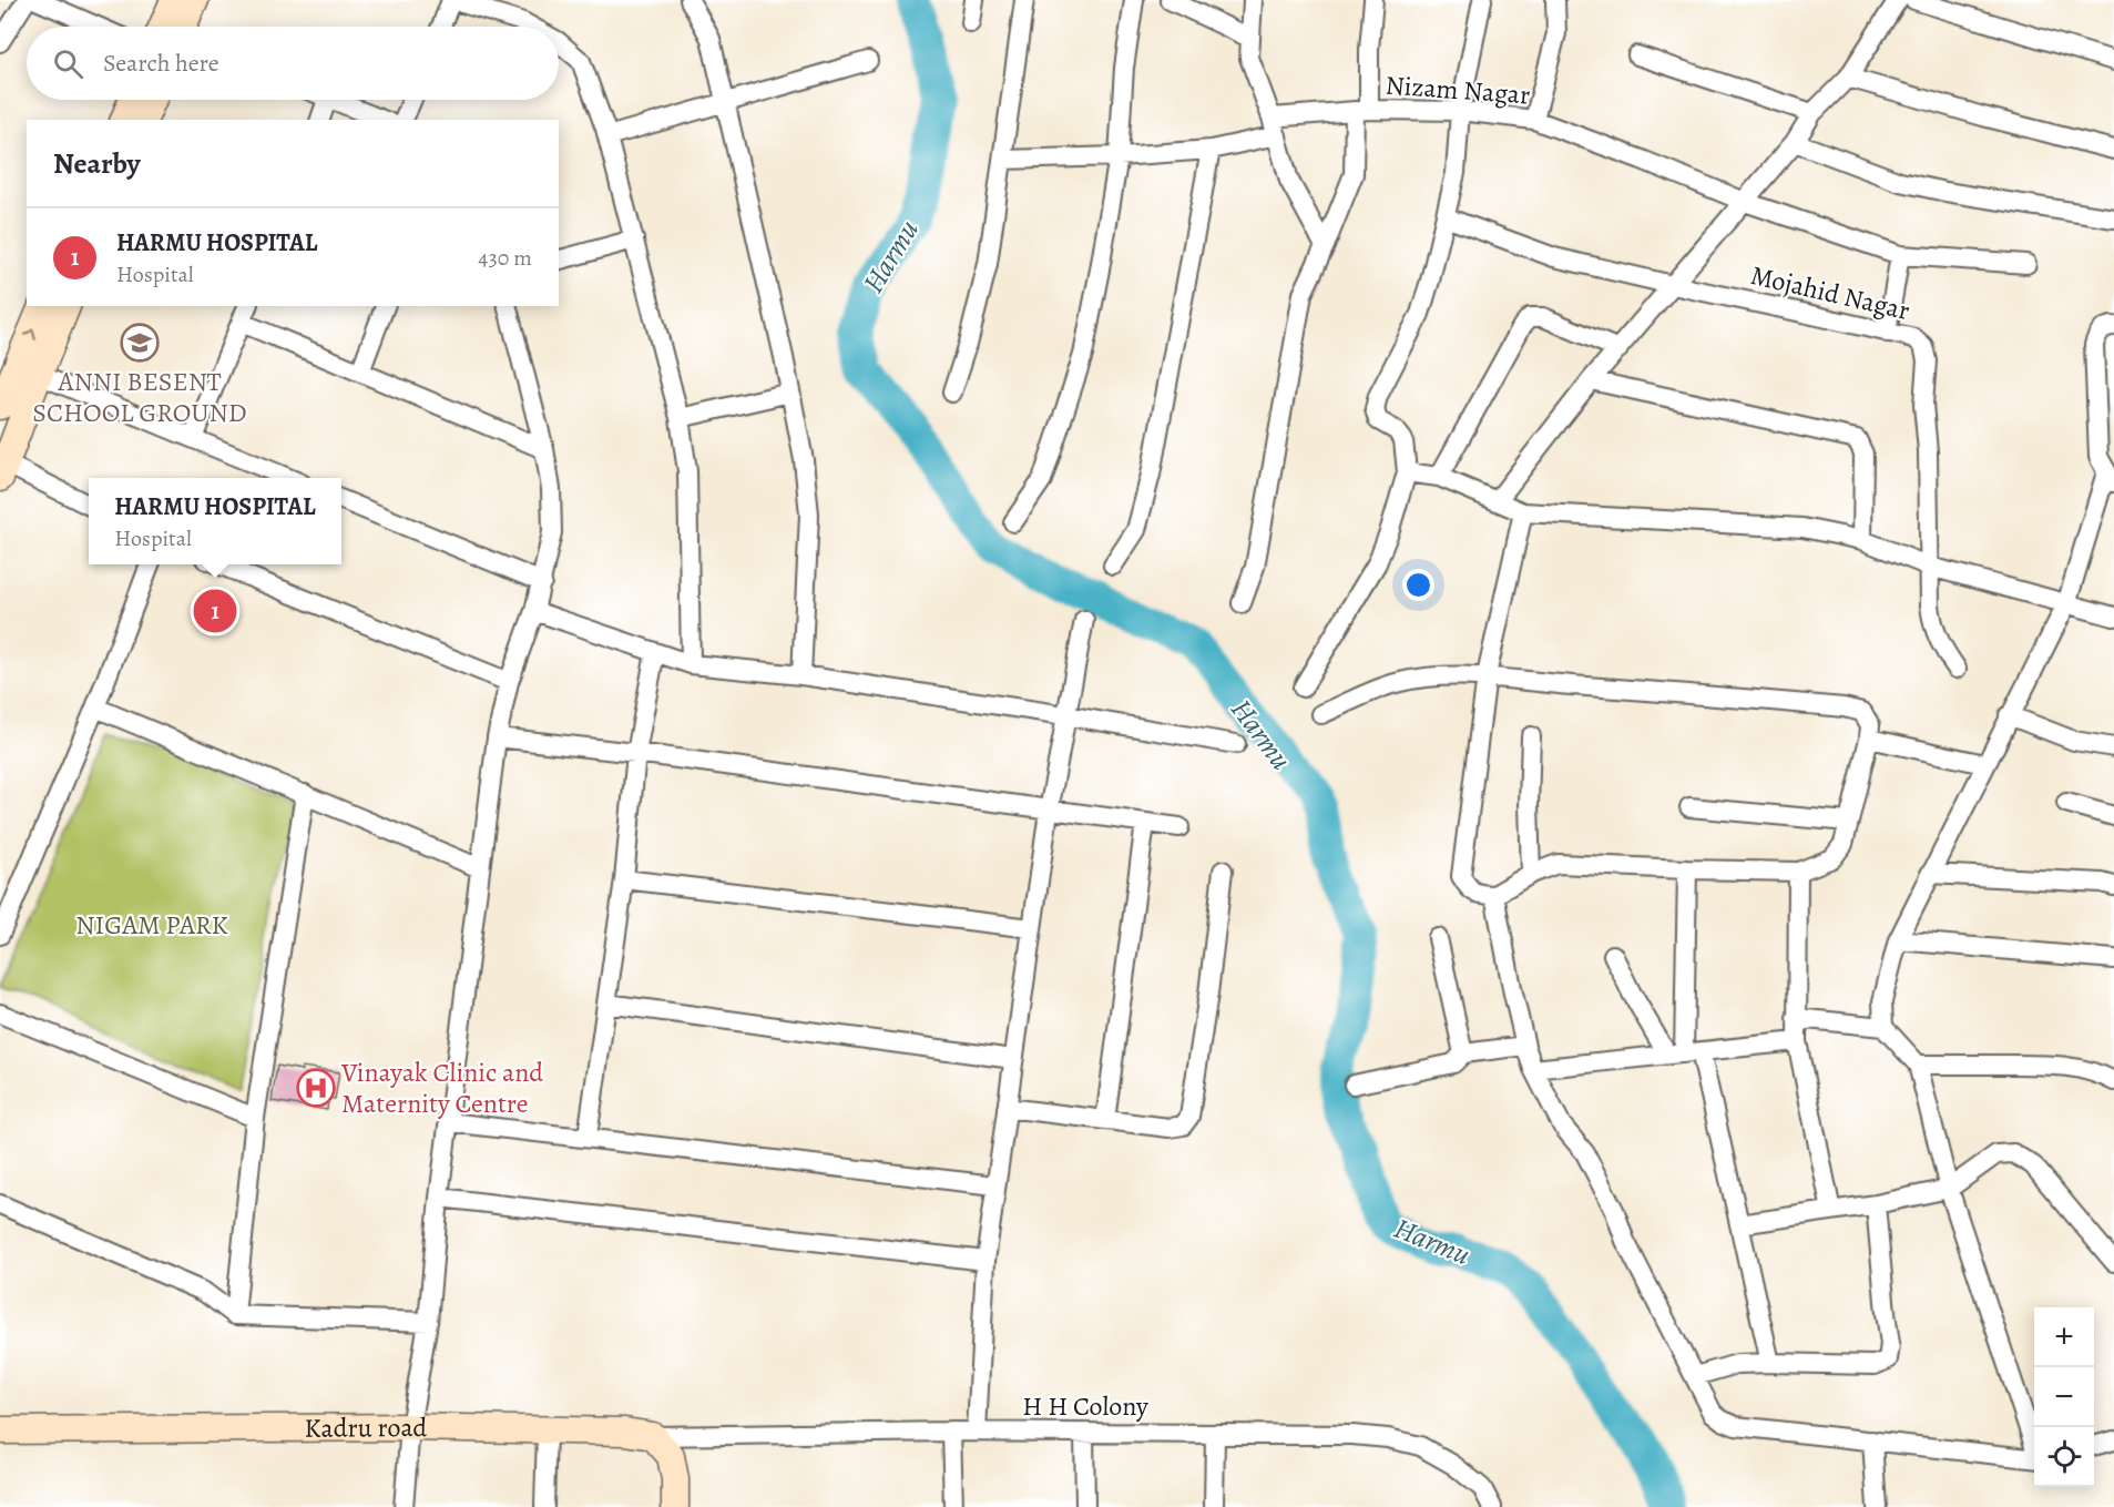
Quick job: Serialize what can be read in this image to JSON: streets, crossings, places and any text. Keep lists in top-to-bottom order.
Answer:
{
  "streets": {
    "main road": ["Kadru road"],
    "street": ["Nizam Nagar", "Mojahid Nagar", "H H Colony"]
  },
  "crossings": [
    ["H H Colony", "Kadru road"]
  ],
  "water": ["Harmu"],
  "parks": ["NIGAM PARK"],
  "places": {
    "school or university": ["ANNI BESENT SCHOOL GROUND"],
    "hospital": ["Vinayak Clinic and Maternity Centre"]
  },
  "page": {
    "search": "Search here",
    "heading": "Nearby",
    "list": [
      {
        "mark": "1",
        "name": "HARMU HOSPITAL",
        "note": "Hospital",
        "value": "430 m"
      }
    ],
    "popup": ["HARMU HOSPITAL", "Hospital"],
    "pins": "1",
    "map_buttons": ["+", "−"]
  }
}
